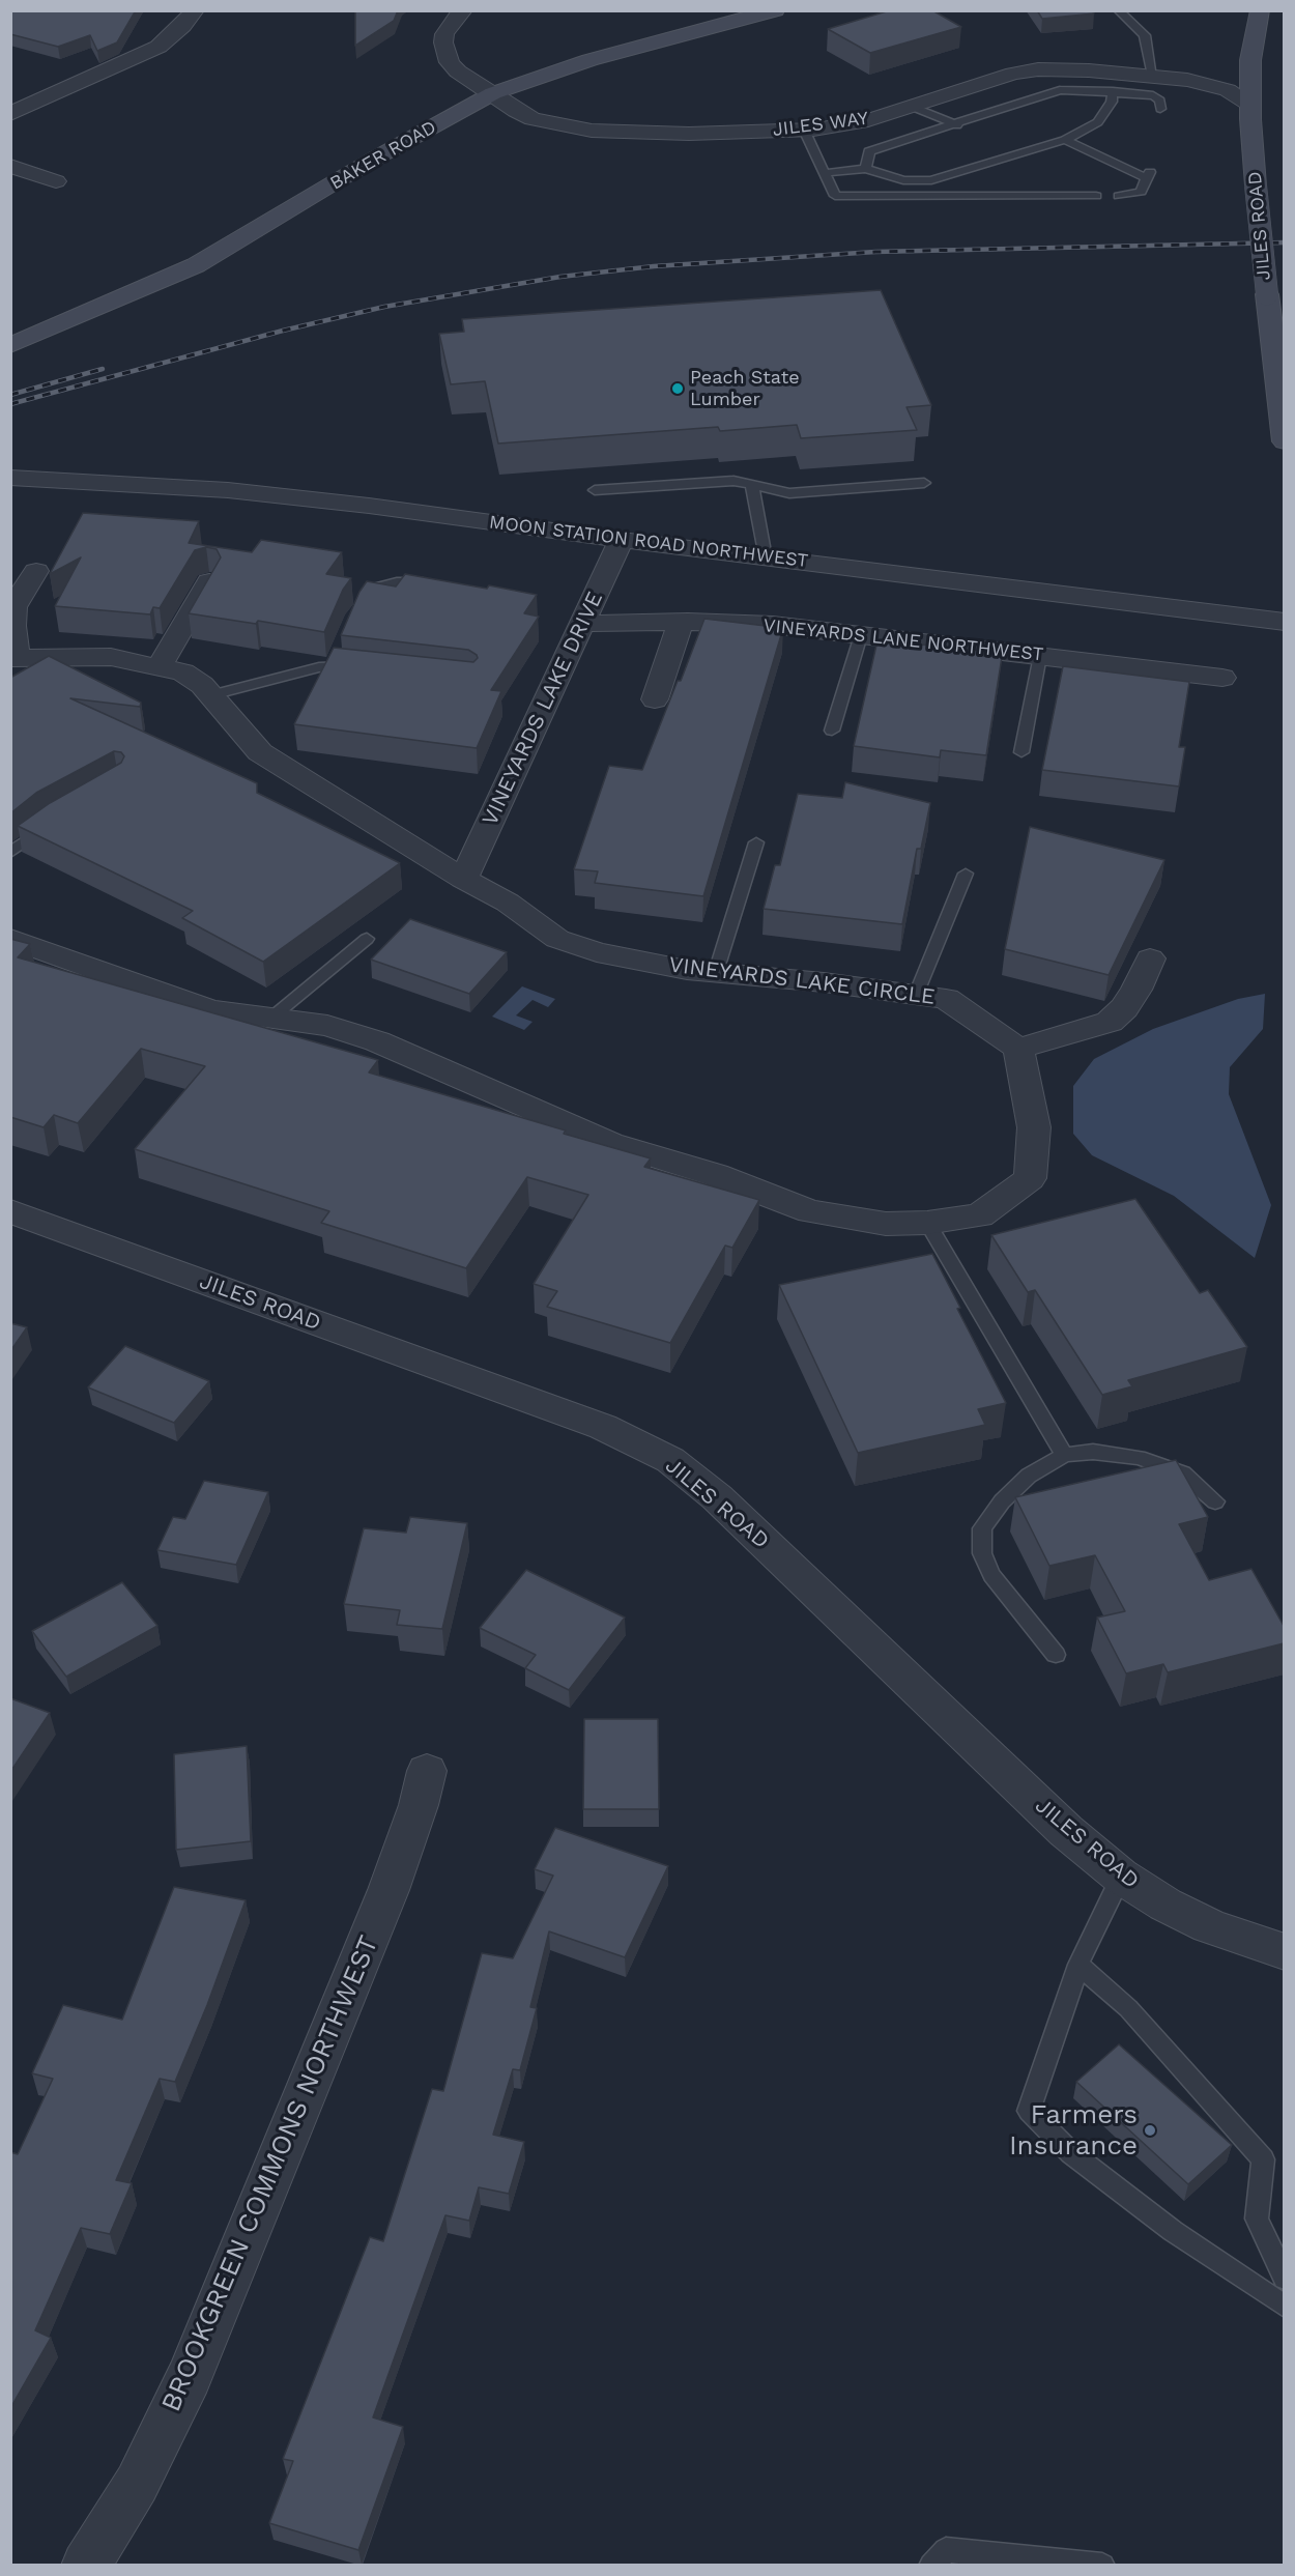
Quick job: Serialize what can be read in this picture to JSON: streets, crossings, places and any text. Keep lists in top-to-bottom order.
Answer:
{
  "streets": {
    "main road": ["BAKER ROAD", "JILES ROAD"],
    "street": [
      "JILES WAY",
      "MOON STATION ROAD NORTHWEST",
      "VINEYARDS LANE NORTHWEST",
      "VINEYARDS LAKE DRIVE",
      "VINEYARDS LAKE CIRCLE",
      "BROOKGREEN COMMONS NORTHWEST"
    ]
  },
  "crossings": [
    ["JILES WAY", "BAKER ROAD"],
    ["JILES WAY", "JILES ROAD"],
    ["MOON STATION ROAD NORTHWEST", "VINEYARDS LAKE DRIVE"],
    ["VINEYARDS LANE NORTHWEST", "VINEYARDS LAKE DRIVE"],
    ["VINEYARDS LAKE DRIVE", "VINEYARDS LAKE CIRCLE"]
  ],
  "places": ["Peach State Lumber", "Farmers Insurance"]
}
